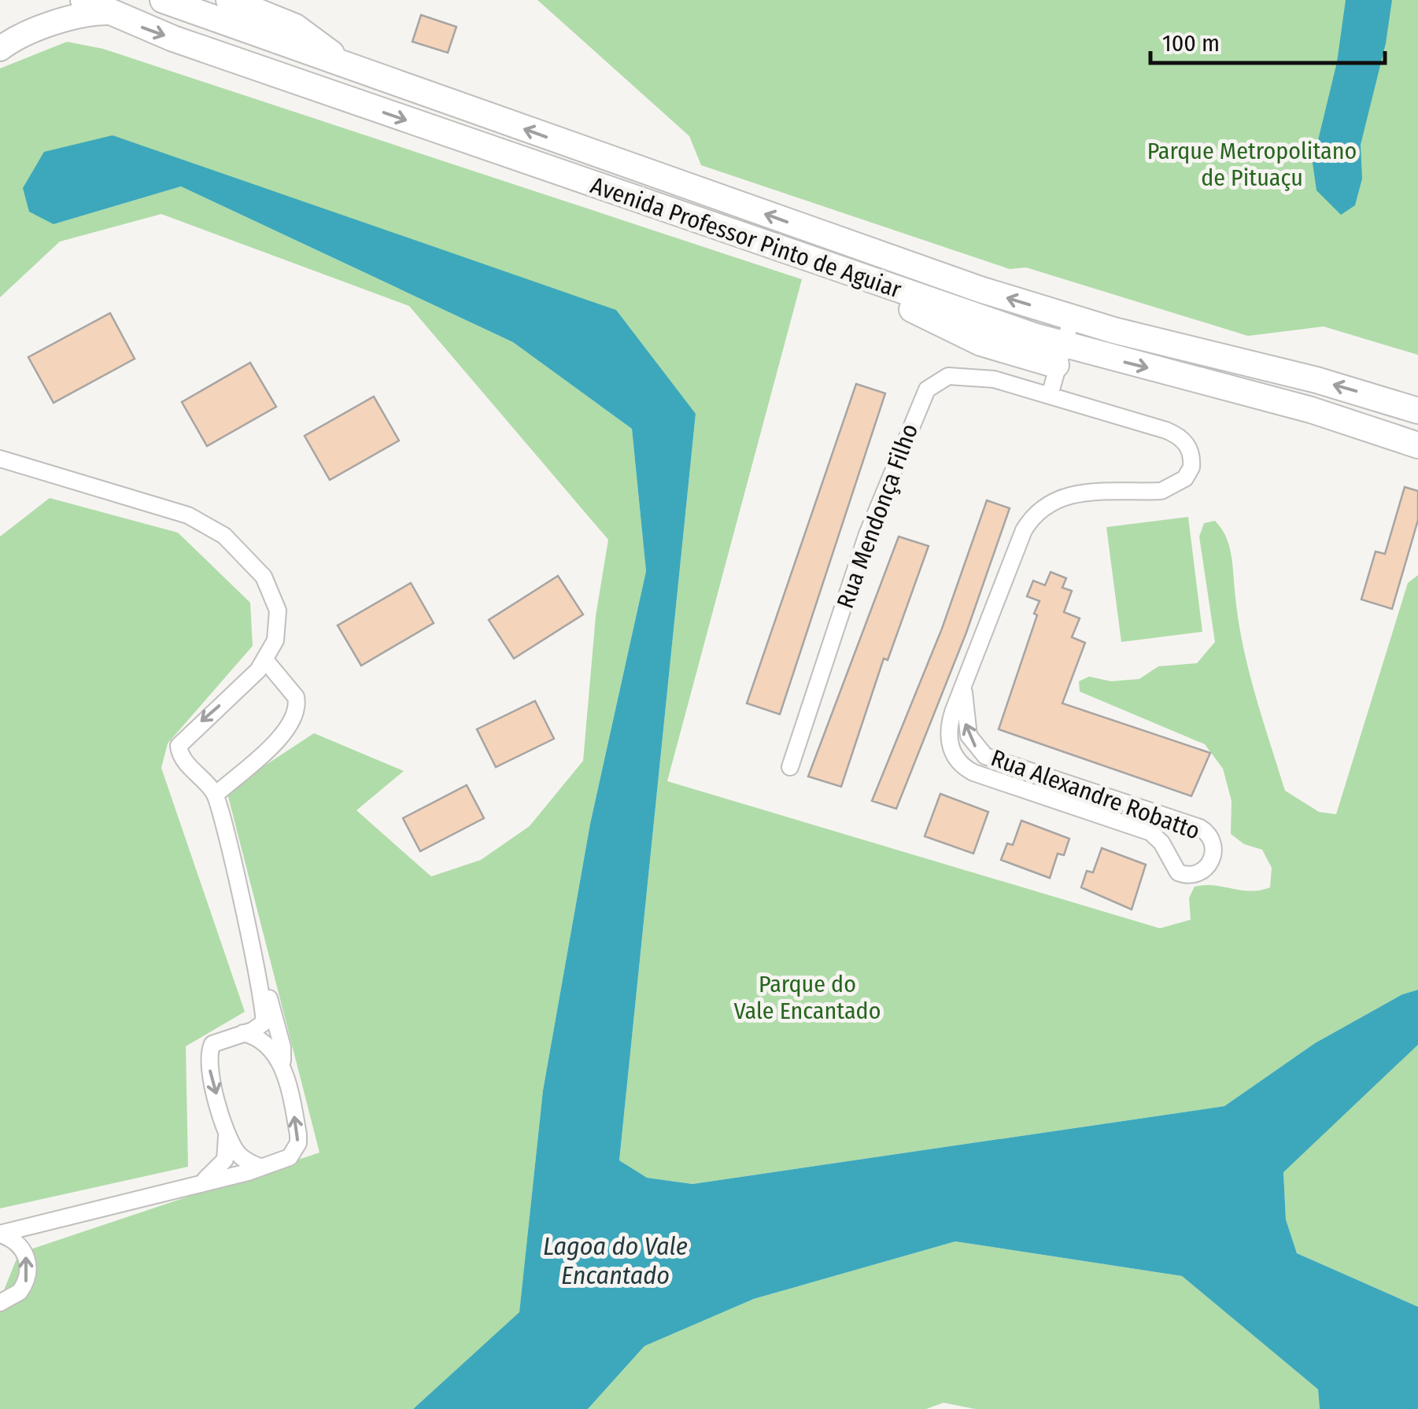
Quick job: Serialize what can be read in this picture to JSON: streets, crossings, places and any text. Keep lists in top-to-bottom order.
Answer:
{
  "streets": {
    "main road": ["Avenida Professor Pinto de Aguiar"],
    "street": ["Rua Mendonça Filho", "Rua Alexandre Robatto"]
  },
  "crossings": [
    ["Rua Mendonça Filho", "Rua Alexandre Robatto"]
  ],
  "water": ["Lagoa do Vale Encantado"],
  "parks": ["Parque Metropolitano de Pituaçu", "Parque do Vale Encantado"],
  "scale_bar": "100 m"
}
